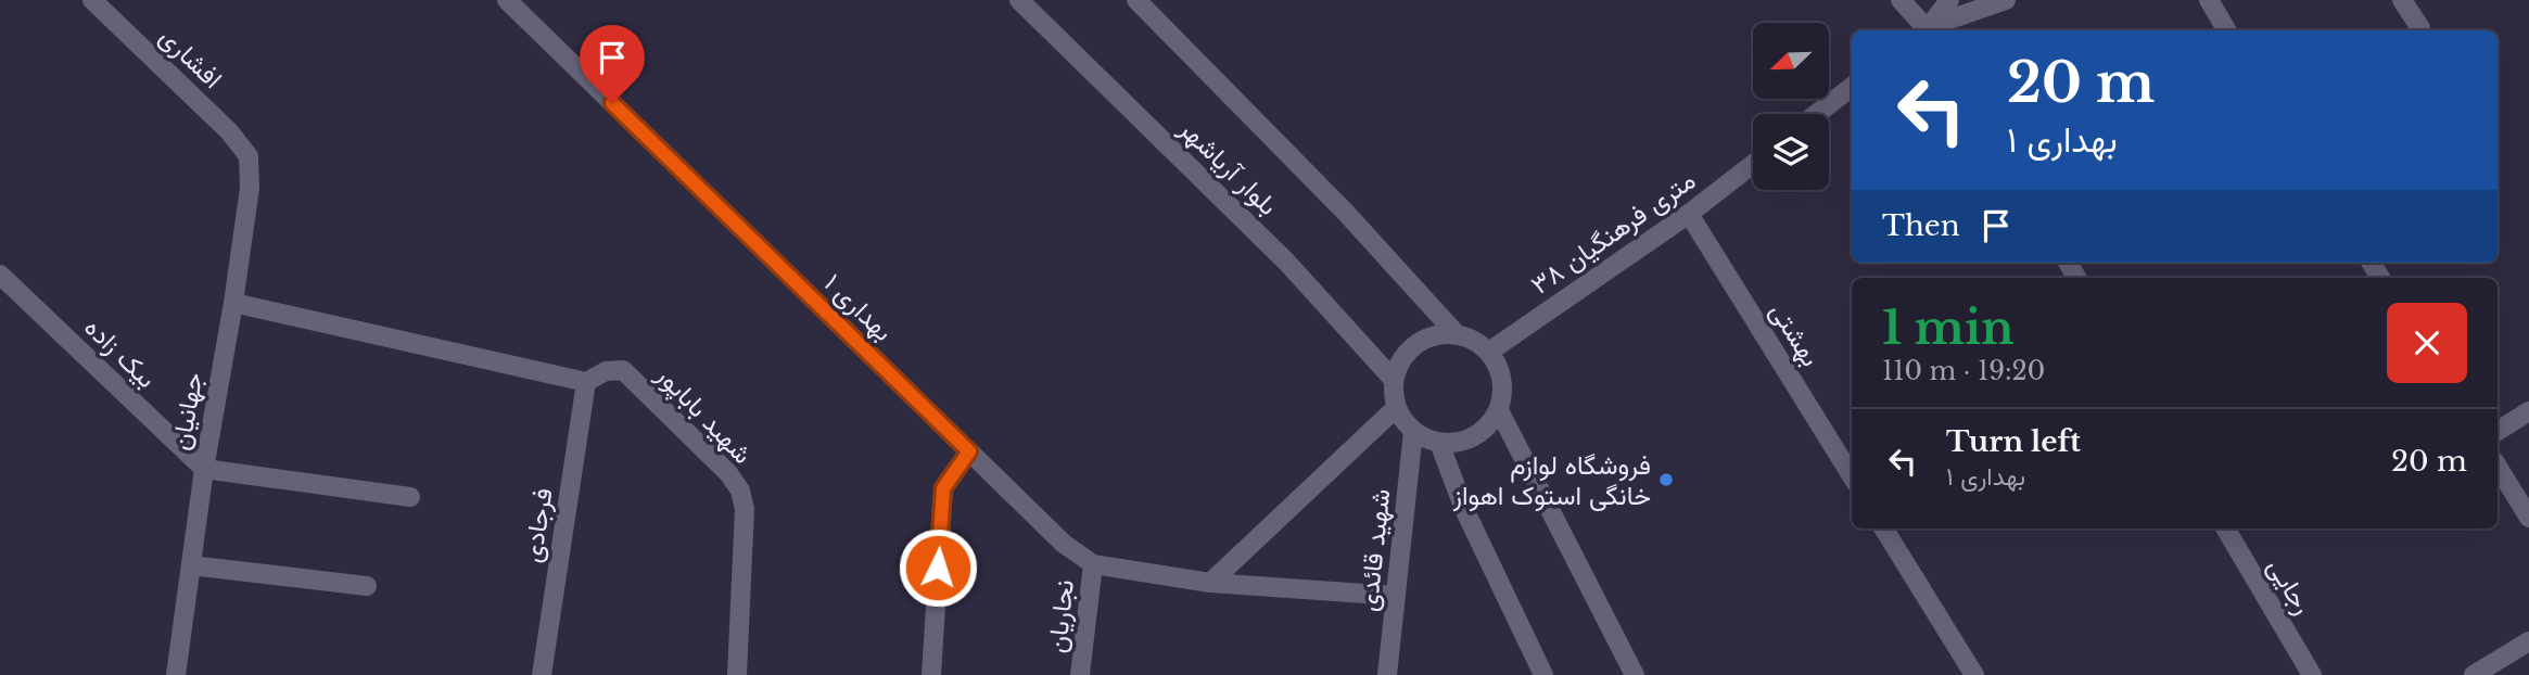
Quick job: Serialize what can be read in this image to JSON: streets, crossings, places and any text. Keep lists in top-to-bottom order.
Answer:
{
  "streets": {
    "street": [
      "افشاری",
      "بلوار آریاشهر",
      "۳۸ متری فرهنگیان",
      "بهداری ۱",
      "بهشتی",
      "بیک زاده",
      "جهانیان",
      "شهید باباپور",
      "فرجادی",
      "شهید قائدی",
      "رجایی",
      "نجاریان"
    ]
  },
  "crossings": [
    ["افشاری", "جهانیان"],
    ["بلوار آریاشهر", "۳۸ متری فرهنگیان"],
    ["بلوار آریاشهر", "شهید قائدی"],
    ["۳۸ متری فرهنگیان", "بهشتی"],
    ["۳۸ متری فرهنگیان", "شهید قائدی"],
    ["بهداری ۱", "شهید قائدی"],
    ["بهداری ۱", "نجاریان"],
    ["بیک زاده", "جهانیان"],
    ["شهید باباپور", "فرجادی"]
  ],
  "places": ["فروشگاه لوازم خانگی استوک اهواز"],
  "north": "bottom left",
  "page": {
    "turn": ["20 m", "بهداری ۱"],
    "then": "Then",
    "heading": ["1 min", "110 m · 19:20"],
    "list": [
      {
        "name": "Turn left",
        "note": "بهداری ۱",
        "value": "20 m"
      }
    ]
  }
}
